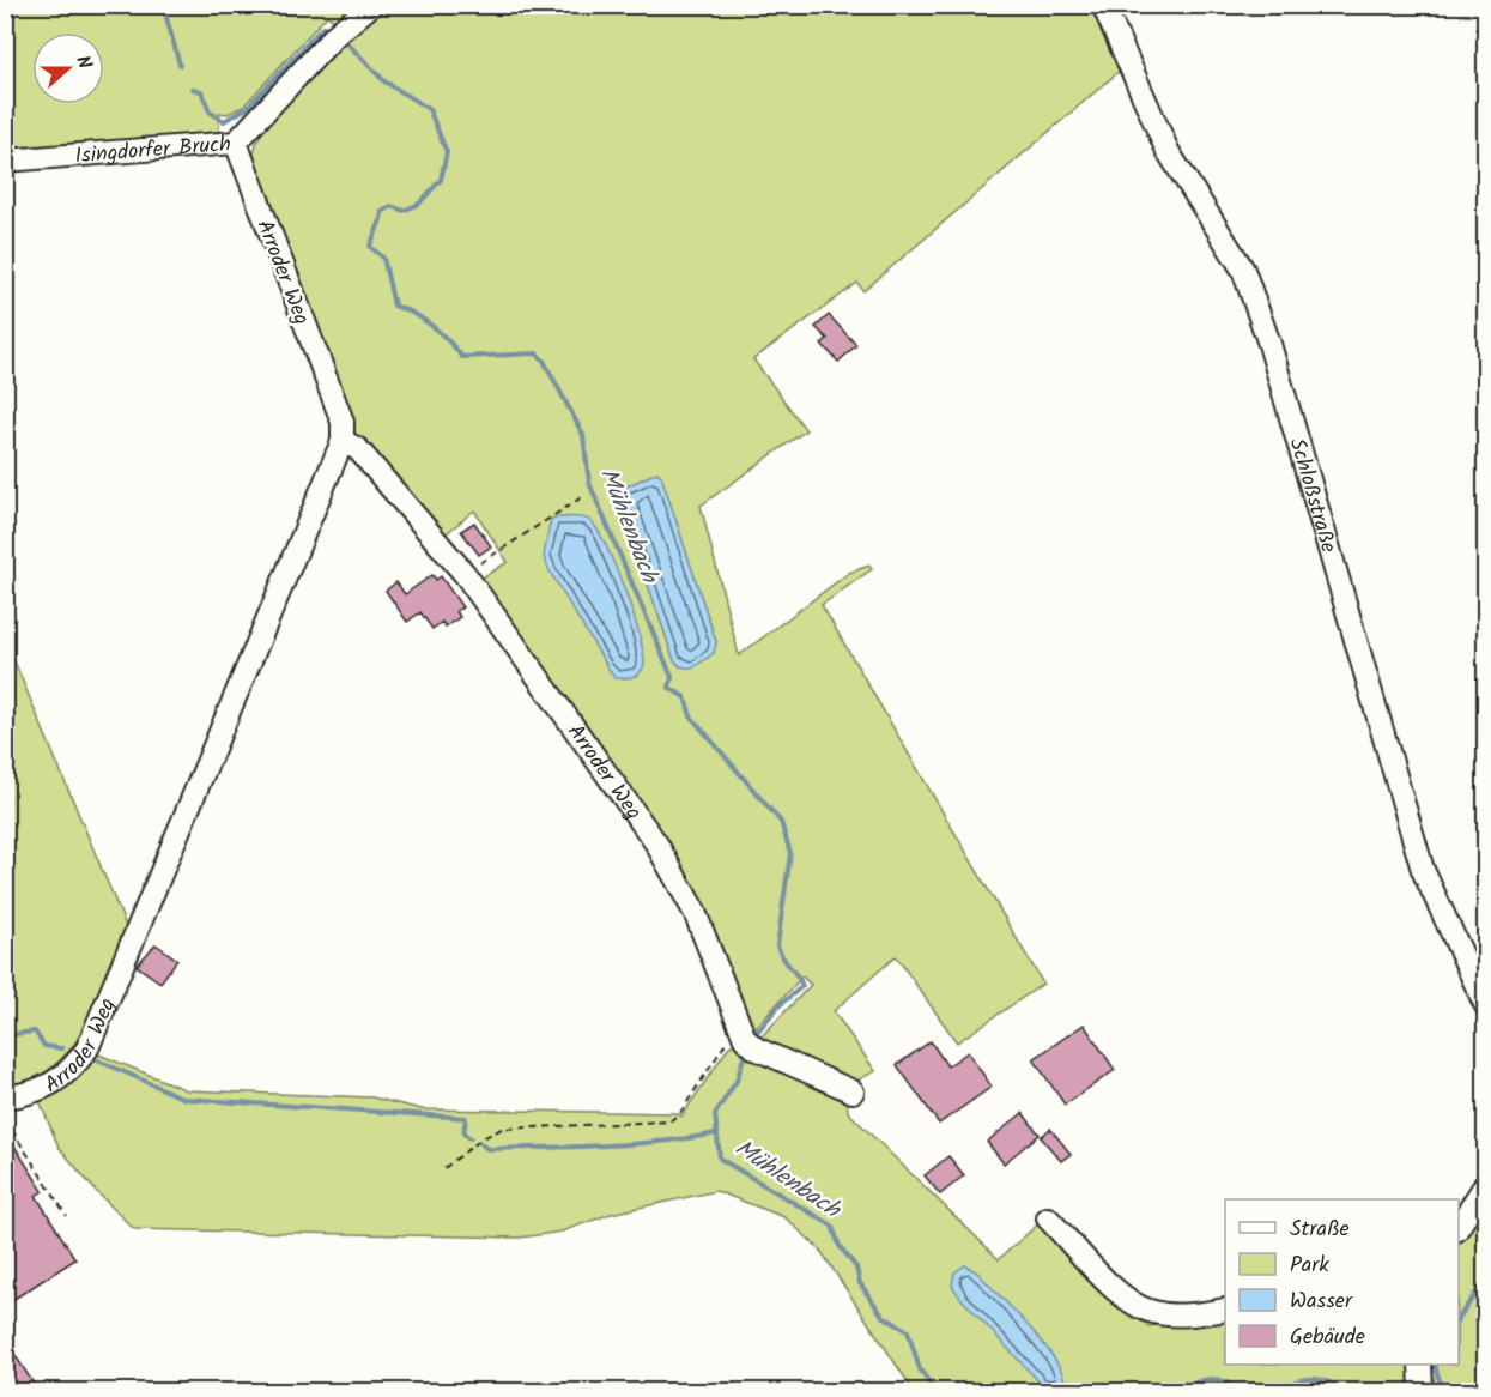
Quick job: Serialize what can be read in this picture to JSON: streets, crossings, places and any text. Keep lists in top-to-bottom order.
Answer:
{
  "streets": {
    "street": ["Isingdorfer Bruch", "Arroder Weg", "Schloßstraße"]
  },
  "crossings": [
    ["Isingdorfer Bruch", "Arroder Weg"]
  ],
  "water": ["Mühlenbach"],
  "legend": [
    "Straße",
    "Park",
    "Wasser",
    "Gebäude"
  ],
  "north": "right"
}
